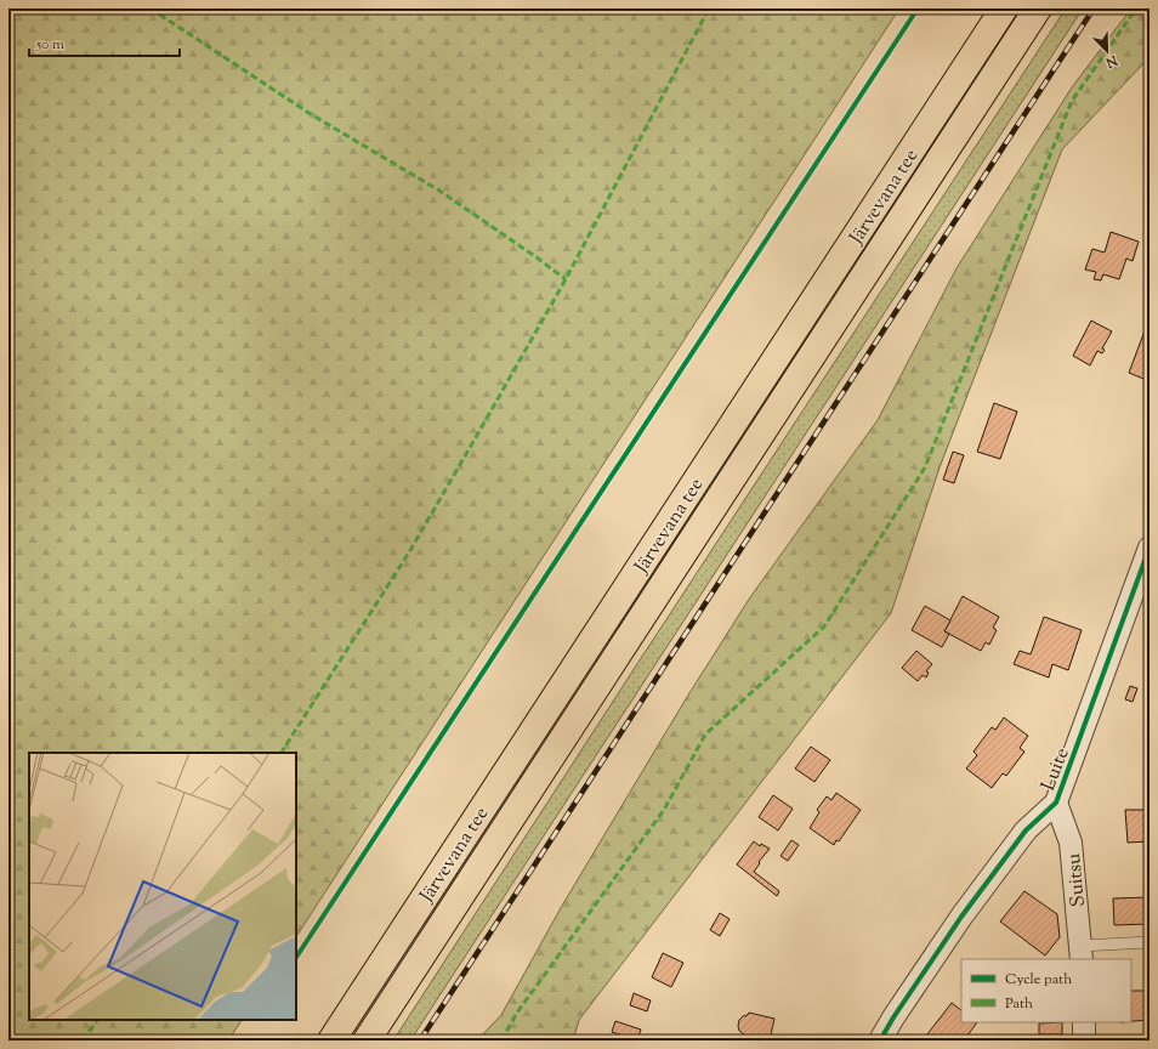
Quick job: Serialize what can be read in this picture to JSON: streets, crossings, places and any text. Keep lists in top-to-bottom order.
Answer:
{
  "streets": {
    "highway": ["Järvevana tee"],
    "street": ["Luite", "Suitsu"]
  },
  "crossings": [
    ["Luite", "Suitsu"]
  ],
  "legend": ["Cycle path", "Path"],
  "scale_bar": "50 m",
  "north": "bottom right"
}
